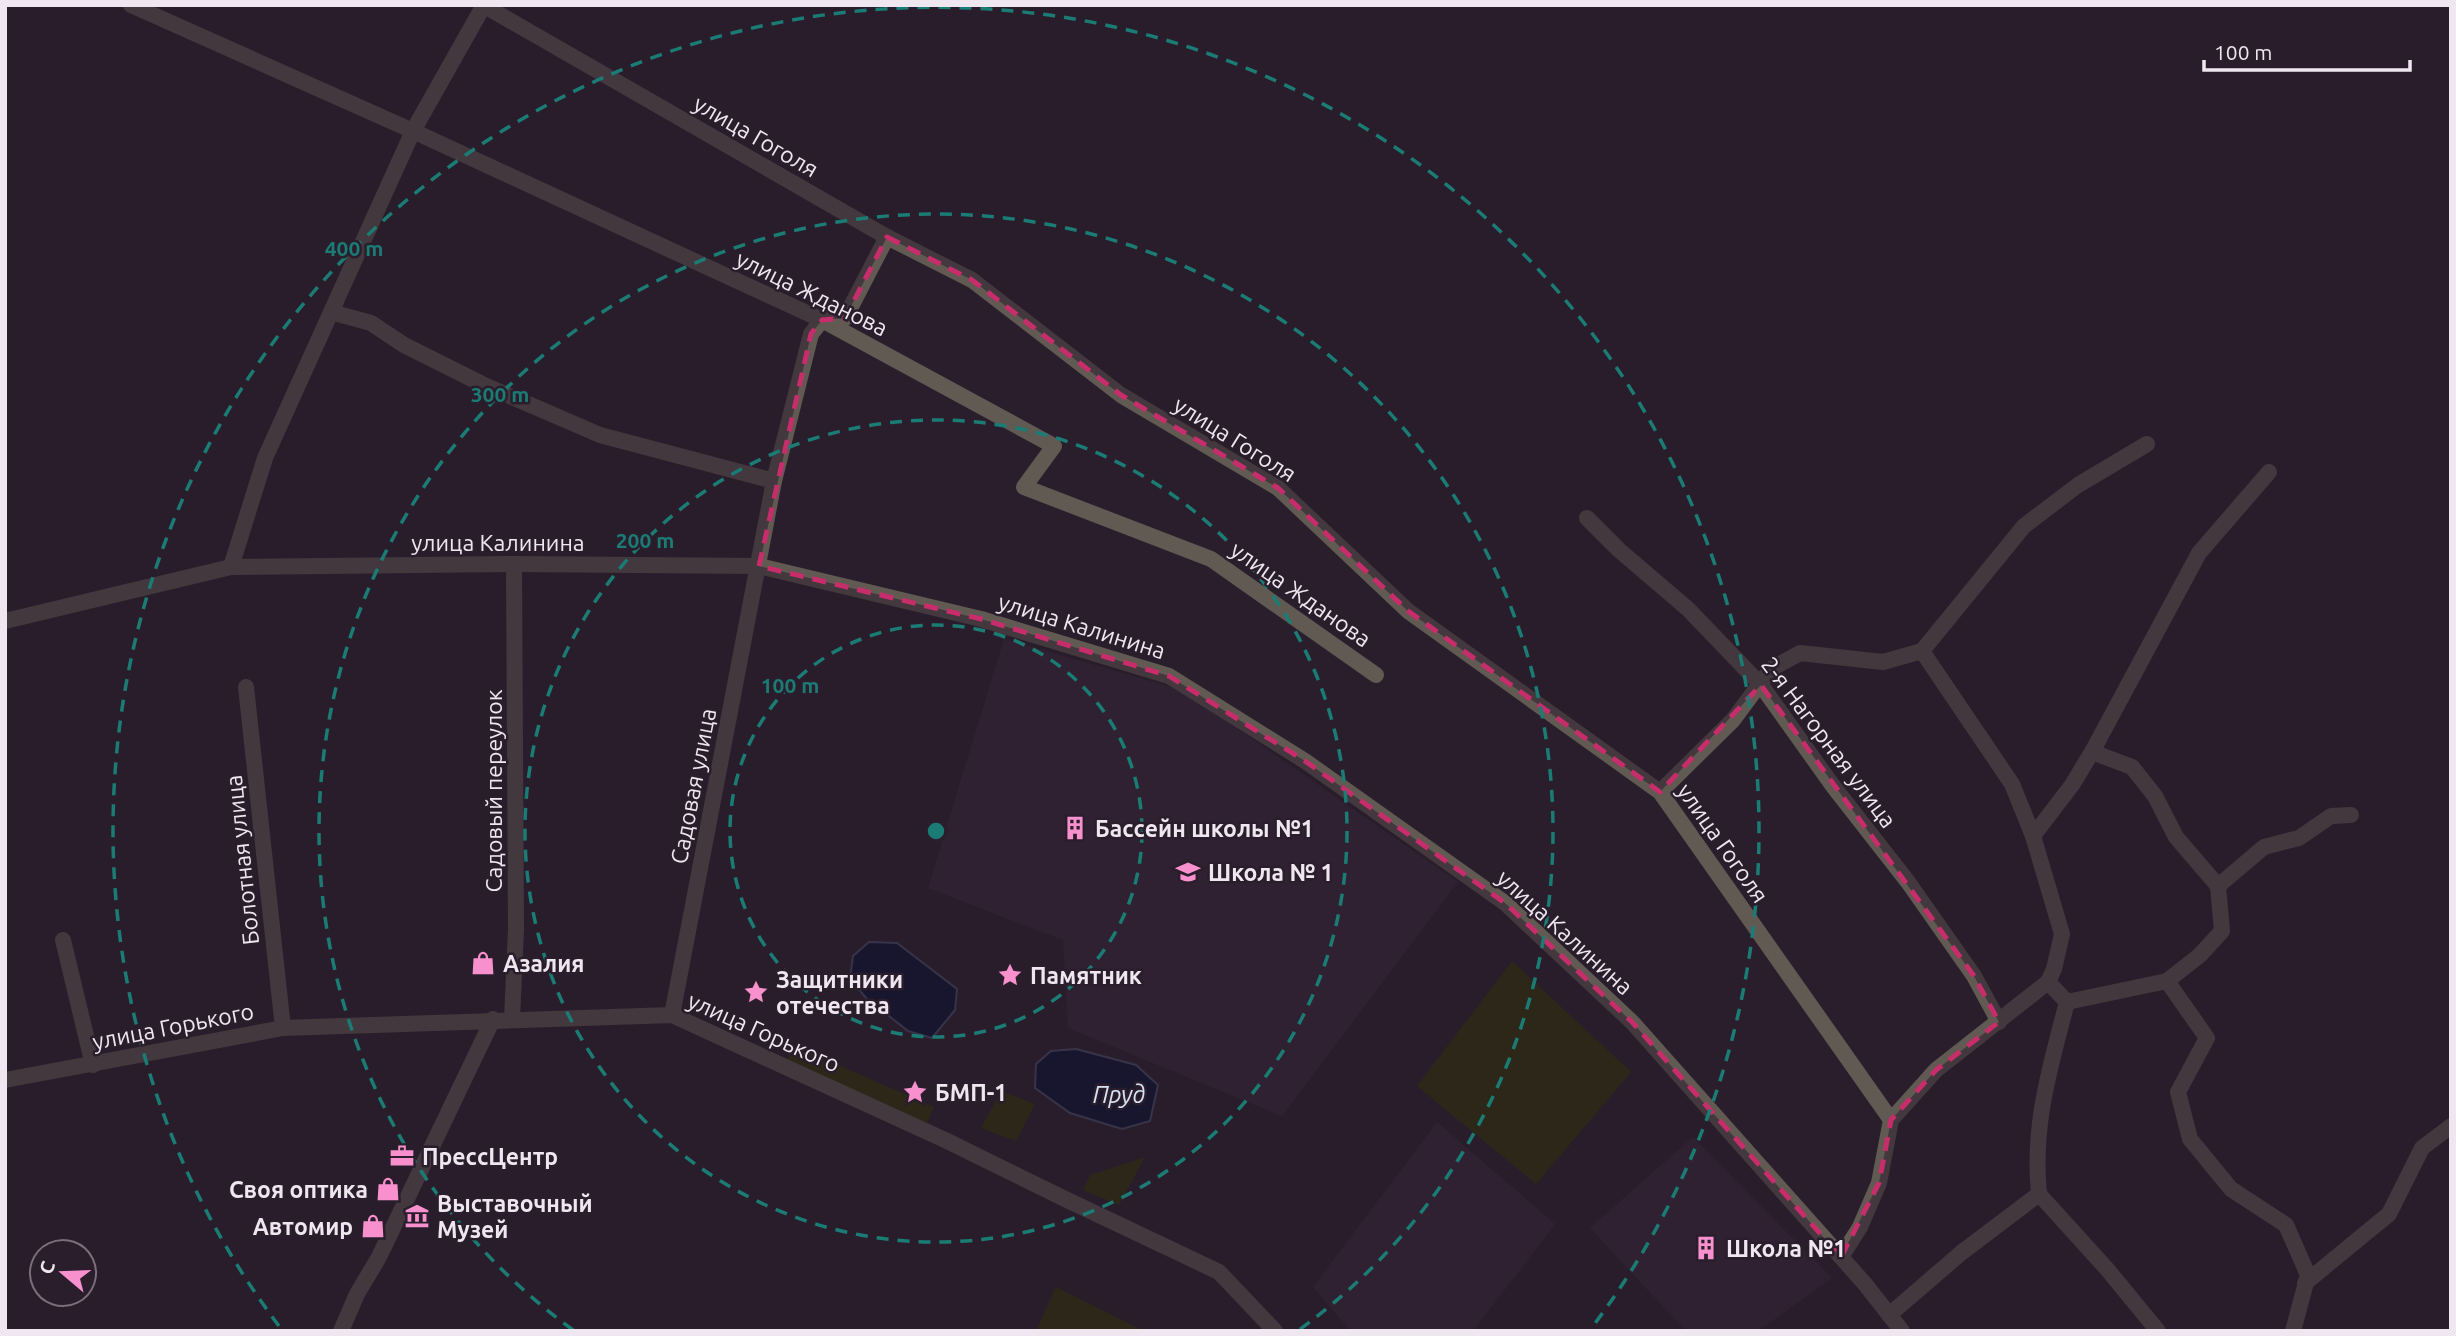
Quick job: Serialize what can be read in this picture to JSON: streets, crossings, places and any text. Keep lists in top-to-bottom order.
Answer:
{
  "streets": {
    "street": [
      "улица Гоголя",
      "улица Жданова",
      "улица Калинина",
      "2-я Нагорная улица",
      "Садовая улица",
      "Садовый переулок",
      "Болотная улица",
      "улица Горького"
    ]
  },
  "crossings": [
    ["улица Жданова", "Садовая улица"],
    ["улица Калинина", "Садовая улица"],
    ["улица Калинина", "Садовый переулок"],
    ["Садовая улица", "улица Горького"],
    ["Садовый переулок", "улица Горького"],
    ["Болотная улица", "улица Горького"]
  ],
  "water": ["Пруд"],
  "places": {
    "building": ["Бассейн школы №1", "Школа №1"],
    "school or university": ["Школа № 1"],
    "shop": ["Азалия", "Своя оптика", "Автомир"],
    "place": ["Памятник", "Защитники отечества", "БМП-1"],
    "office": ["ПрессЦентр"],
    "museum": ["Выставочный Музей"]
  },
  "scale_bar": "100 m",
  "north": "left",
  "rings": [
    "400 m",
    "300 m",
    "200 m",
    "100 m"
  ]
}
